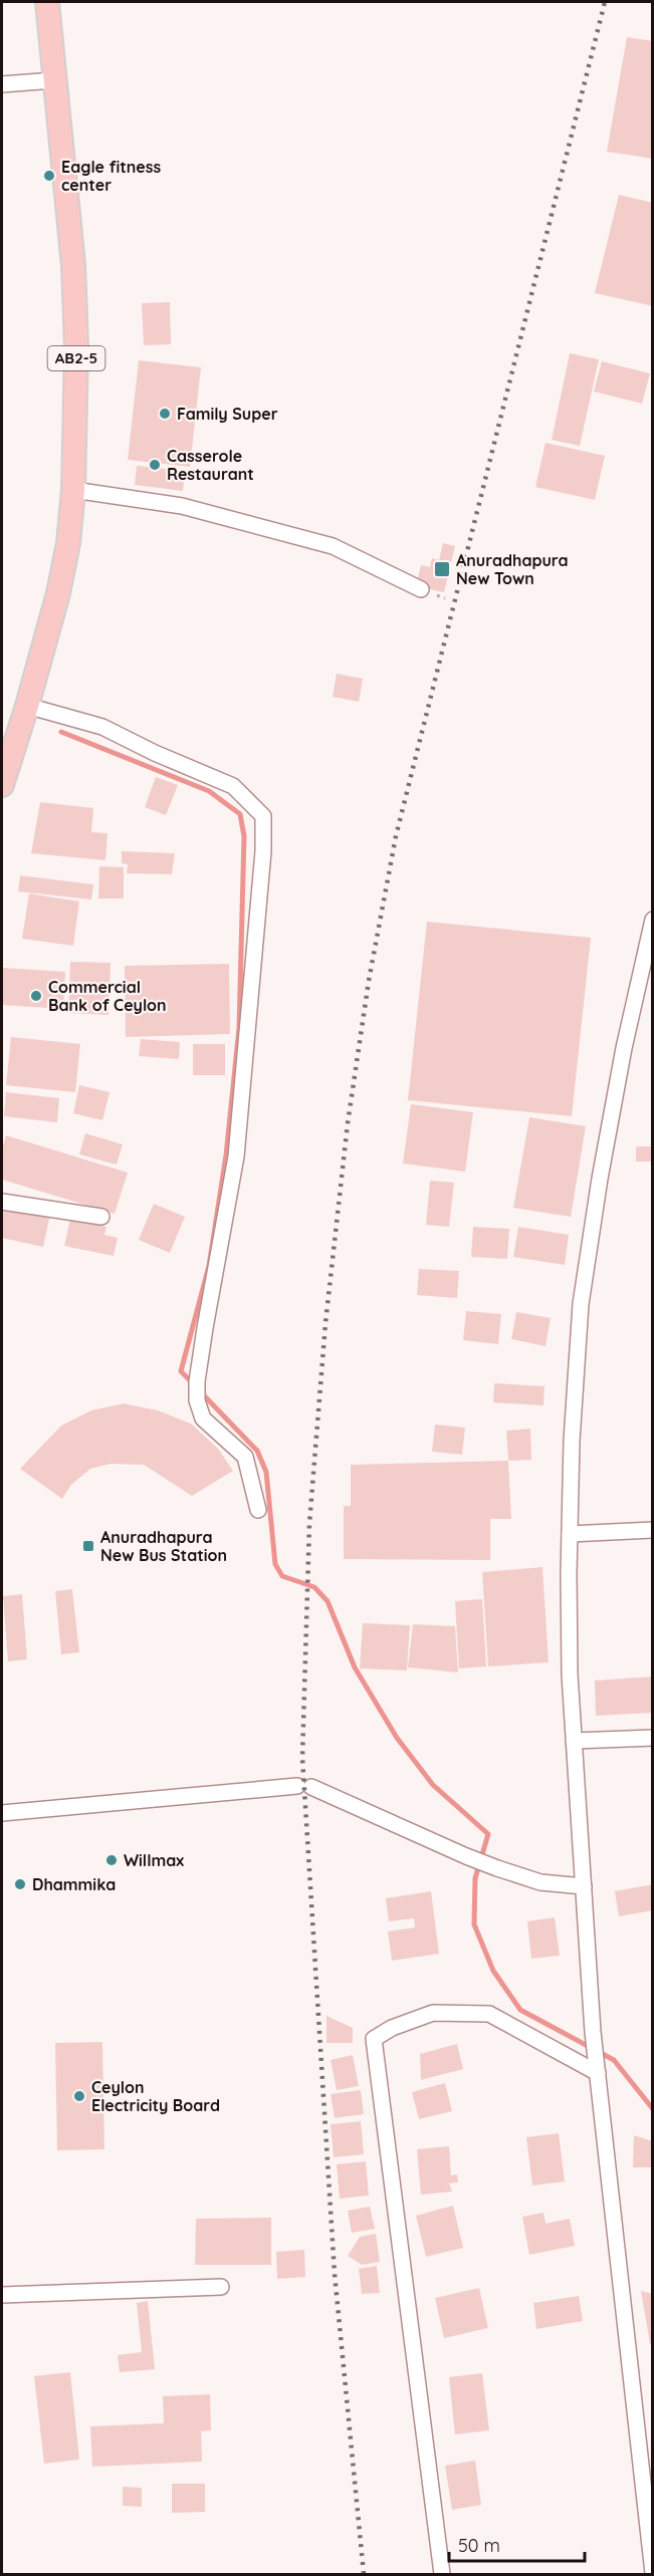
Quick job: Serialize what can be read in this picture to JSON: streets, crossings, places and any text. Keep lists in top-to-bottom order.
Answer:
{
  "streets": {
    "main road": ["AB2-5"]
  },
  "places": {
    "other": [
      "Eagle fitness center",
      "Family Super",
      "Casserole Restaurant",
      "Commercial Bank of Ceylon",
      "Willmax",
      "Dhammika",
      "Ceylon Electricity Board"
    ],
    "transit": ["Anuradhapura New Town", "Anuradhapura New Bus Station"]
  },
  "scale_bar": "50 m"
}
